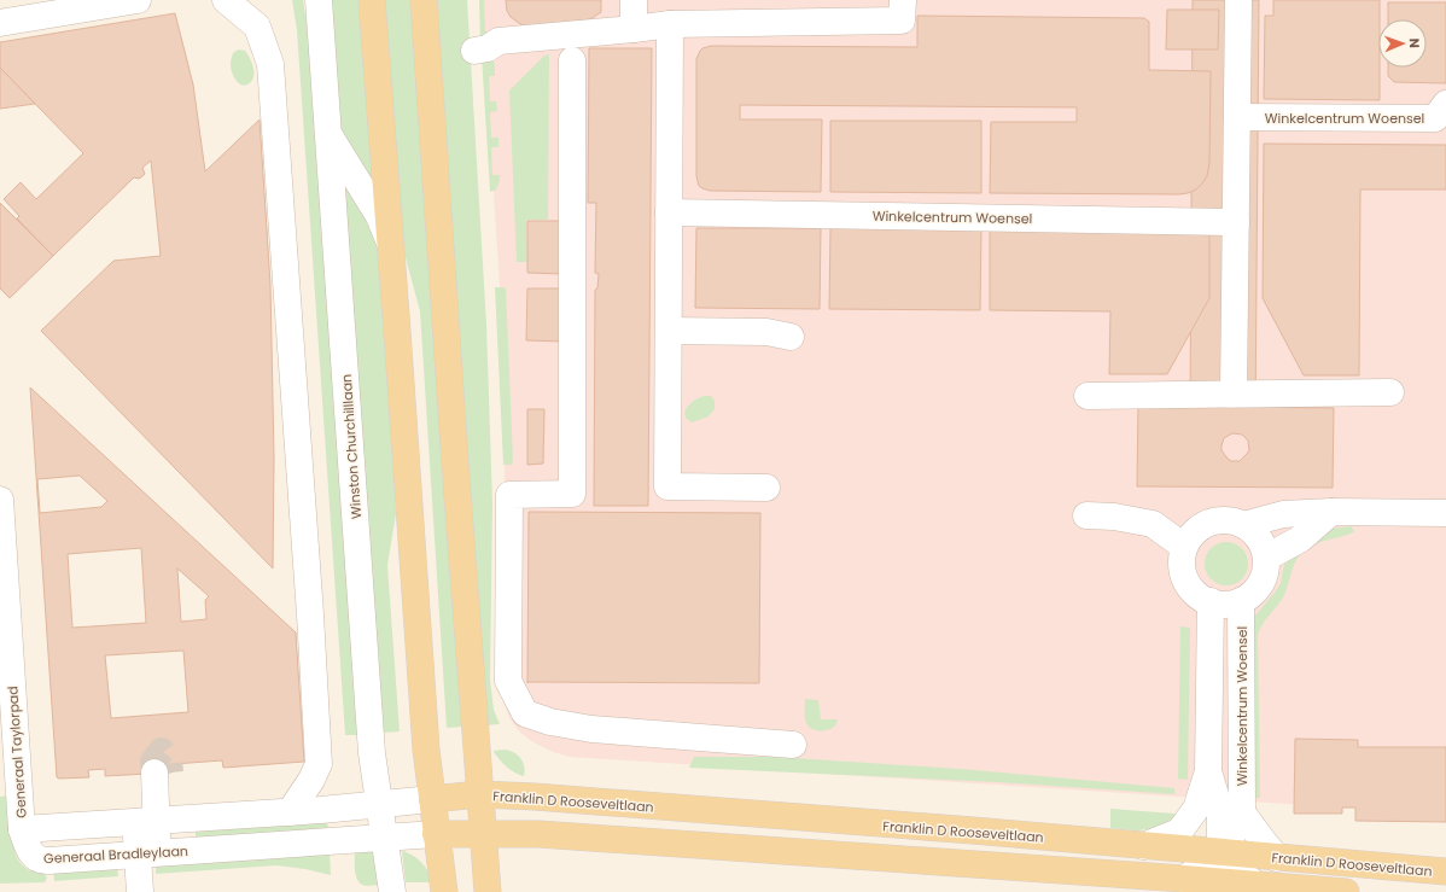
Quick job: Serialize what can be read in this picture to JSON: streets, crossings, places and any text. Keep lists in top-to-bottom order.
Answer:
{
  "streets": {
    "main road": ["Franklin D Rooseveltlaan"],
    "street": [
      "Winkelcentrum Woensel",
      "Winston Churchilllaan",
      "Generaal Taylorpad",
      "Generaal Bradleylaan"
    ]
  },
  "crossings": [
    ["Winkelcentrum Woensel", "Franklin D Rooseveltlaan"],
    ["Winston Churchilllaan", "Generaal Bradleylaan"],
    ["Generaal Taylorpad", "Generaal Bradleylaan"]
  ],
  "north": "right"
}
